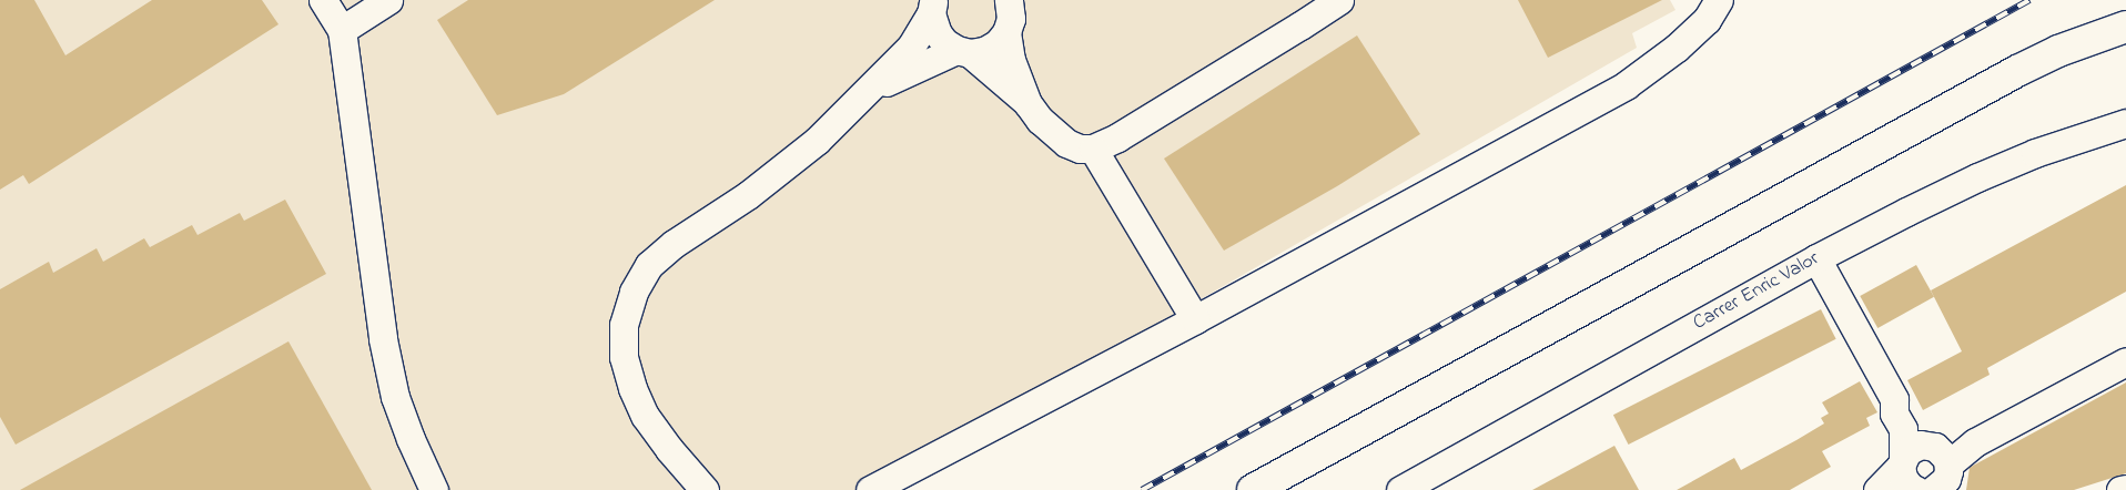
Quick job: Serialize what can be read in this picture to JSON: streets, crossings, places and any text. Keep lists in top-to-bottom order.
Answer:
{
  "streets": {
    "street": ["Carrer Enric Valor"]
  }
}
